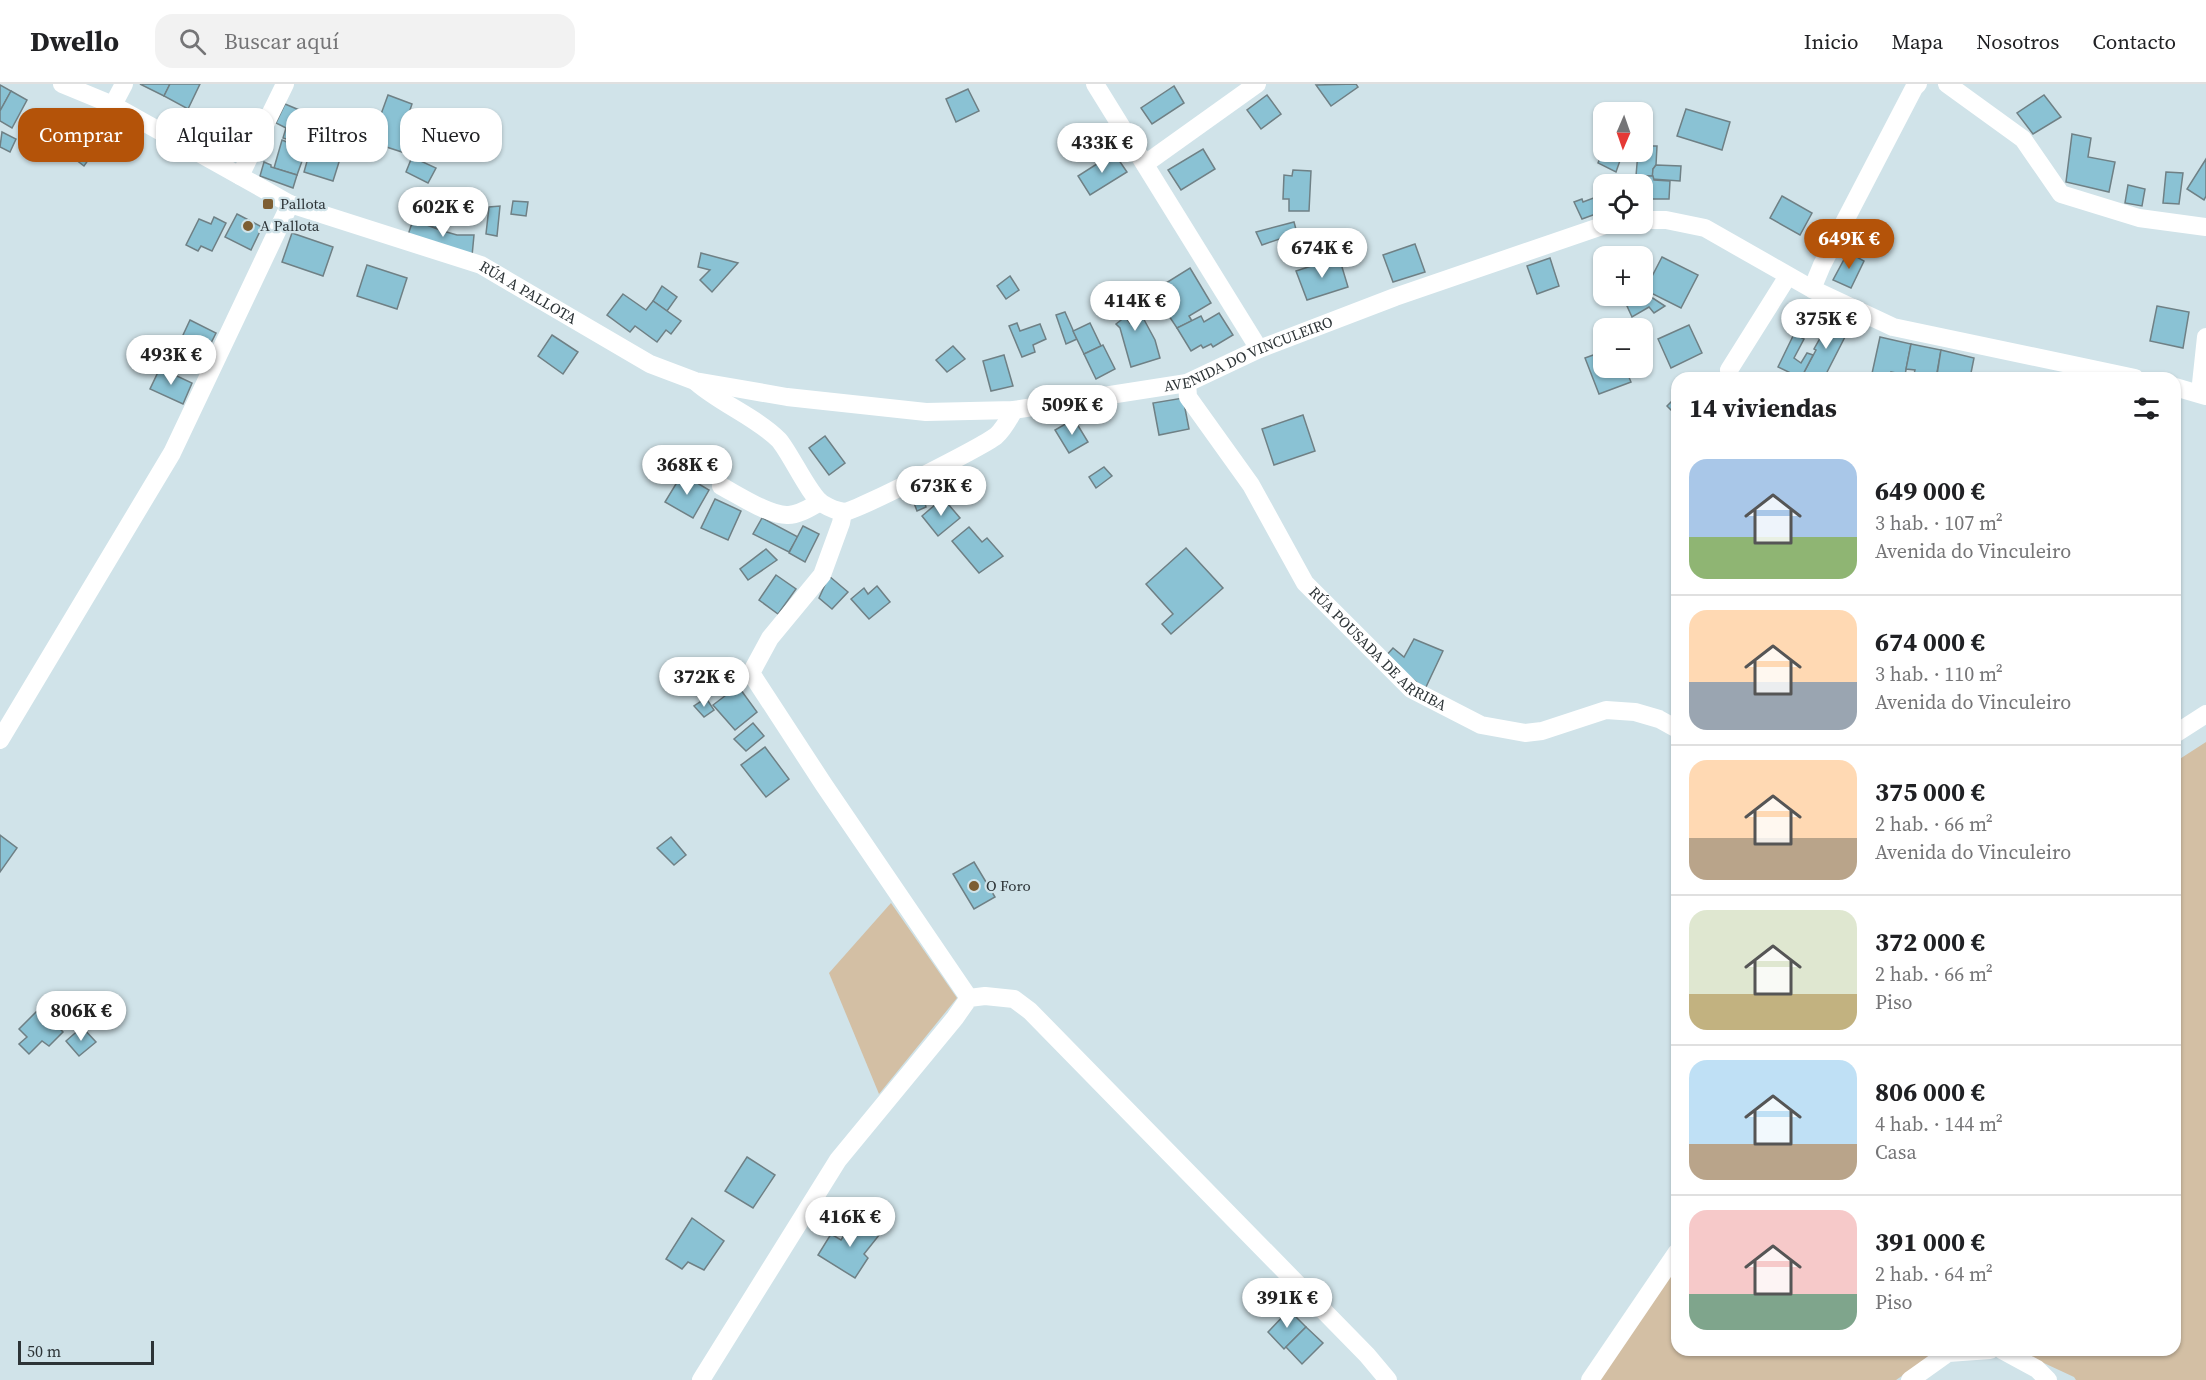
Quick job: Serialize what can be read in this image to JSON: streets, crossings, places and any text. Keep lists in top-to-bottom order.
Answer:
{
  "streets": {
    "street": ["RÚA A PALLOTA", "AVENIDA DO VINCULEIRO", "RÚA POUSADA DE ARRIBA"]
  },
  "crossings": [
    ["RÚA A PALLOTA", "AVENIDA DO VINCULEIRO"],
    ["AVENIDA DO VINCULEIRO", "RÚA POUSADA DE ARRIBA"]
  ],
  "places": {
    "transit": ["Pallota"],
    "other": ["A Pallota", "O Foro"]
  },
  "scale_bar": "50 m",
  "north": "bottom",
  "page": {
    "header": "Dwello",
    "search": "Buscar aquí",
    "nav": [
      "Inicio",
      "Mapa",
      "Nosotros",
      "Contacto"
    ],
    "map_buttons": ["+", "−"],
    "chip": [
      "Comprar",
      "Alquilar",
      "Filtros",
      "Nuevo"
    ],
    "price": [
      "433K €",
      "602K €",
      "649K €",
      "674K €",
      "414K €",
      "375K €",
      "493K €",
      "509K €",
      "368K €",
      "673K €",
      "372K €",
      "806K €",
      "416K €",
      "391K €"
    ],
    "heading": "14 viviendas",
    "list": [
      {
        "name": "649 000 €",
        "note": "3 hab. · 107 m² · Avenida do Vinculeiro"
      },
      {
        "name": "674 000 €",
        "note": "3 hab. · 110 m² · Avenida do Vinculeiro"
      },
      {
        "name": "375 000 €",
        "note": "2 hab. · 66 m² · Avenida do Vinculeiro"
      },
      {
        "name": "372 000 €",
        "note": "2 hab. · 66 m² · Piso"
      },
      {
        "name": "806 000 €",
        "note": "4 hab. · 144 m² · Casa"
      },
      {
        "name": "391 000 €",
        "note": "2 hab. · 64 m² · Piso"
      }
    ],
    "scale": "50 m"
  }
}
